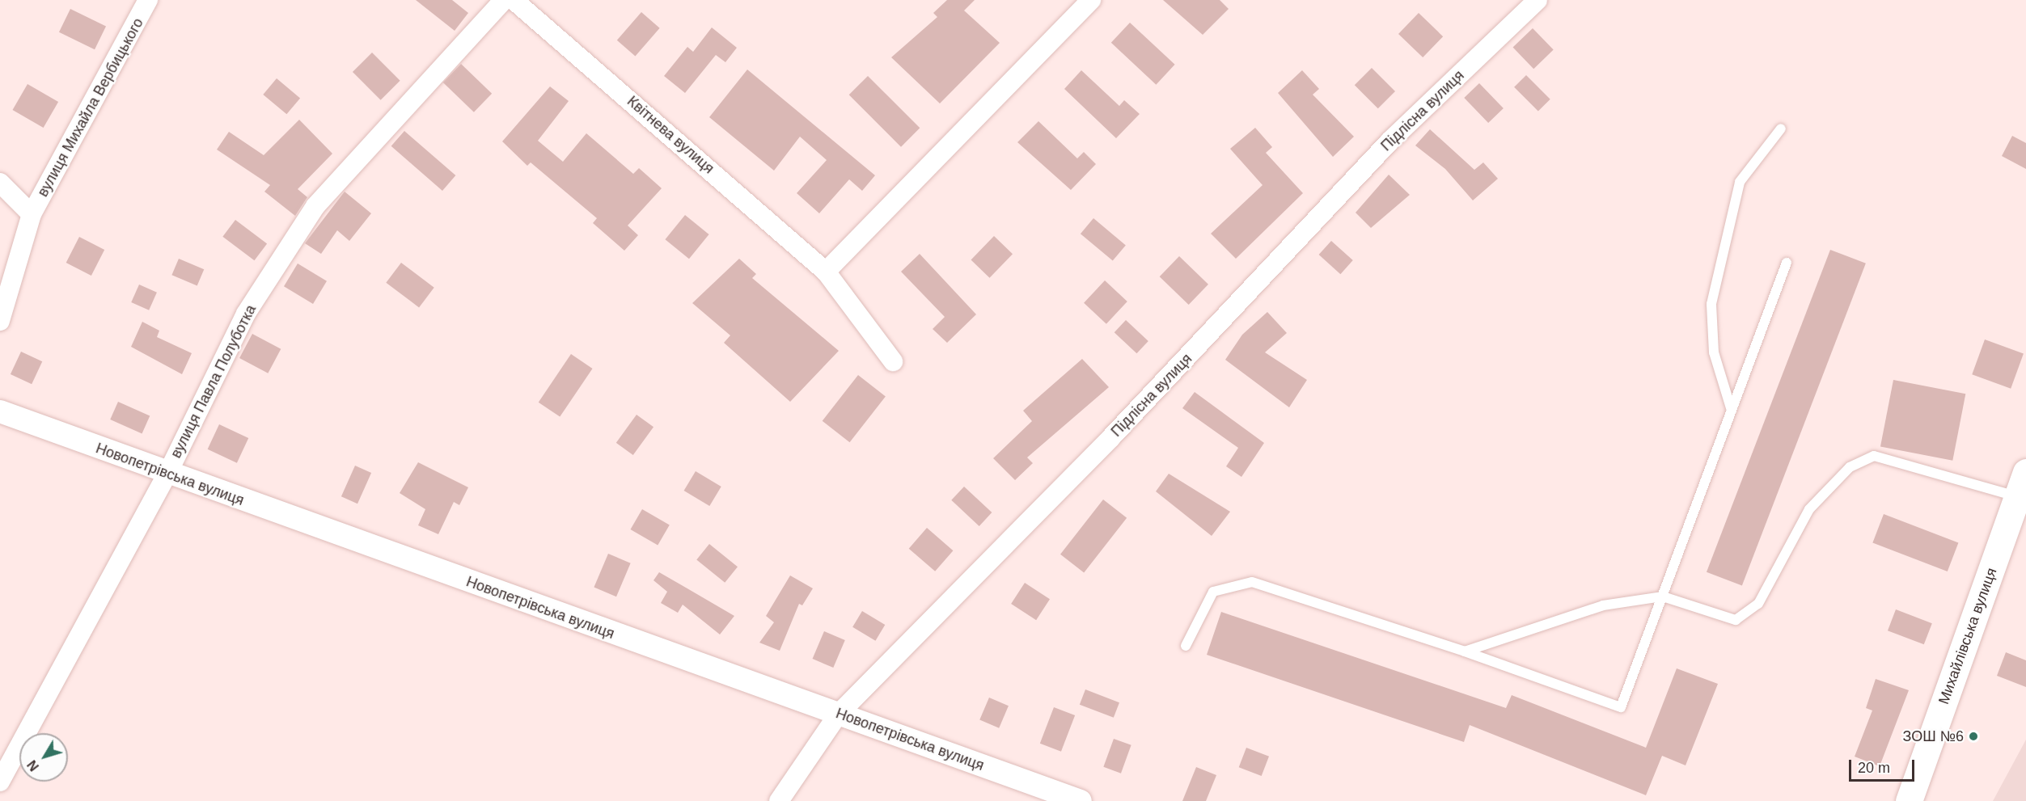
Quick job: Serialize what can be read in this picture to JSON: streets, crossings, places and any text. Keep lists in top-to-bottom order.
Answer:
{
  "streets": {
    "main road": ["Михайлівська вулиця"],
    "street": [
      "вулиця Михайла Вербицького",
      "Підлісна вулиця",
      "Квітнева вулиця",
      "вулиця Павла Полуботка",
      "Новопетрівська вулиця"
    ]
  },
  "crossings": [
    ["Підлісна вулиця", "Новопетрівська вулиця"],
    ["вулиця Павла Полуботка", "Новопетрівська вулиця"]
  ],
  "places": ["ЗОШ №6"],
  "scale_bar": "20 m",
  "north": "bottom left"
}
